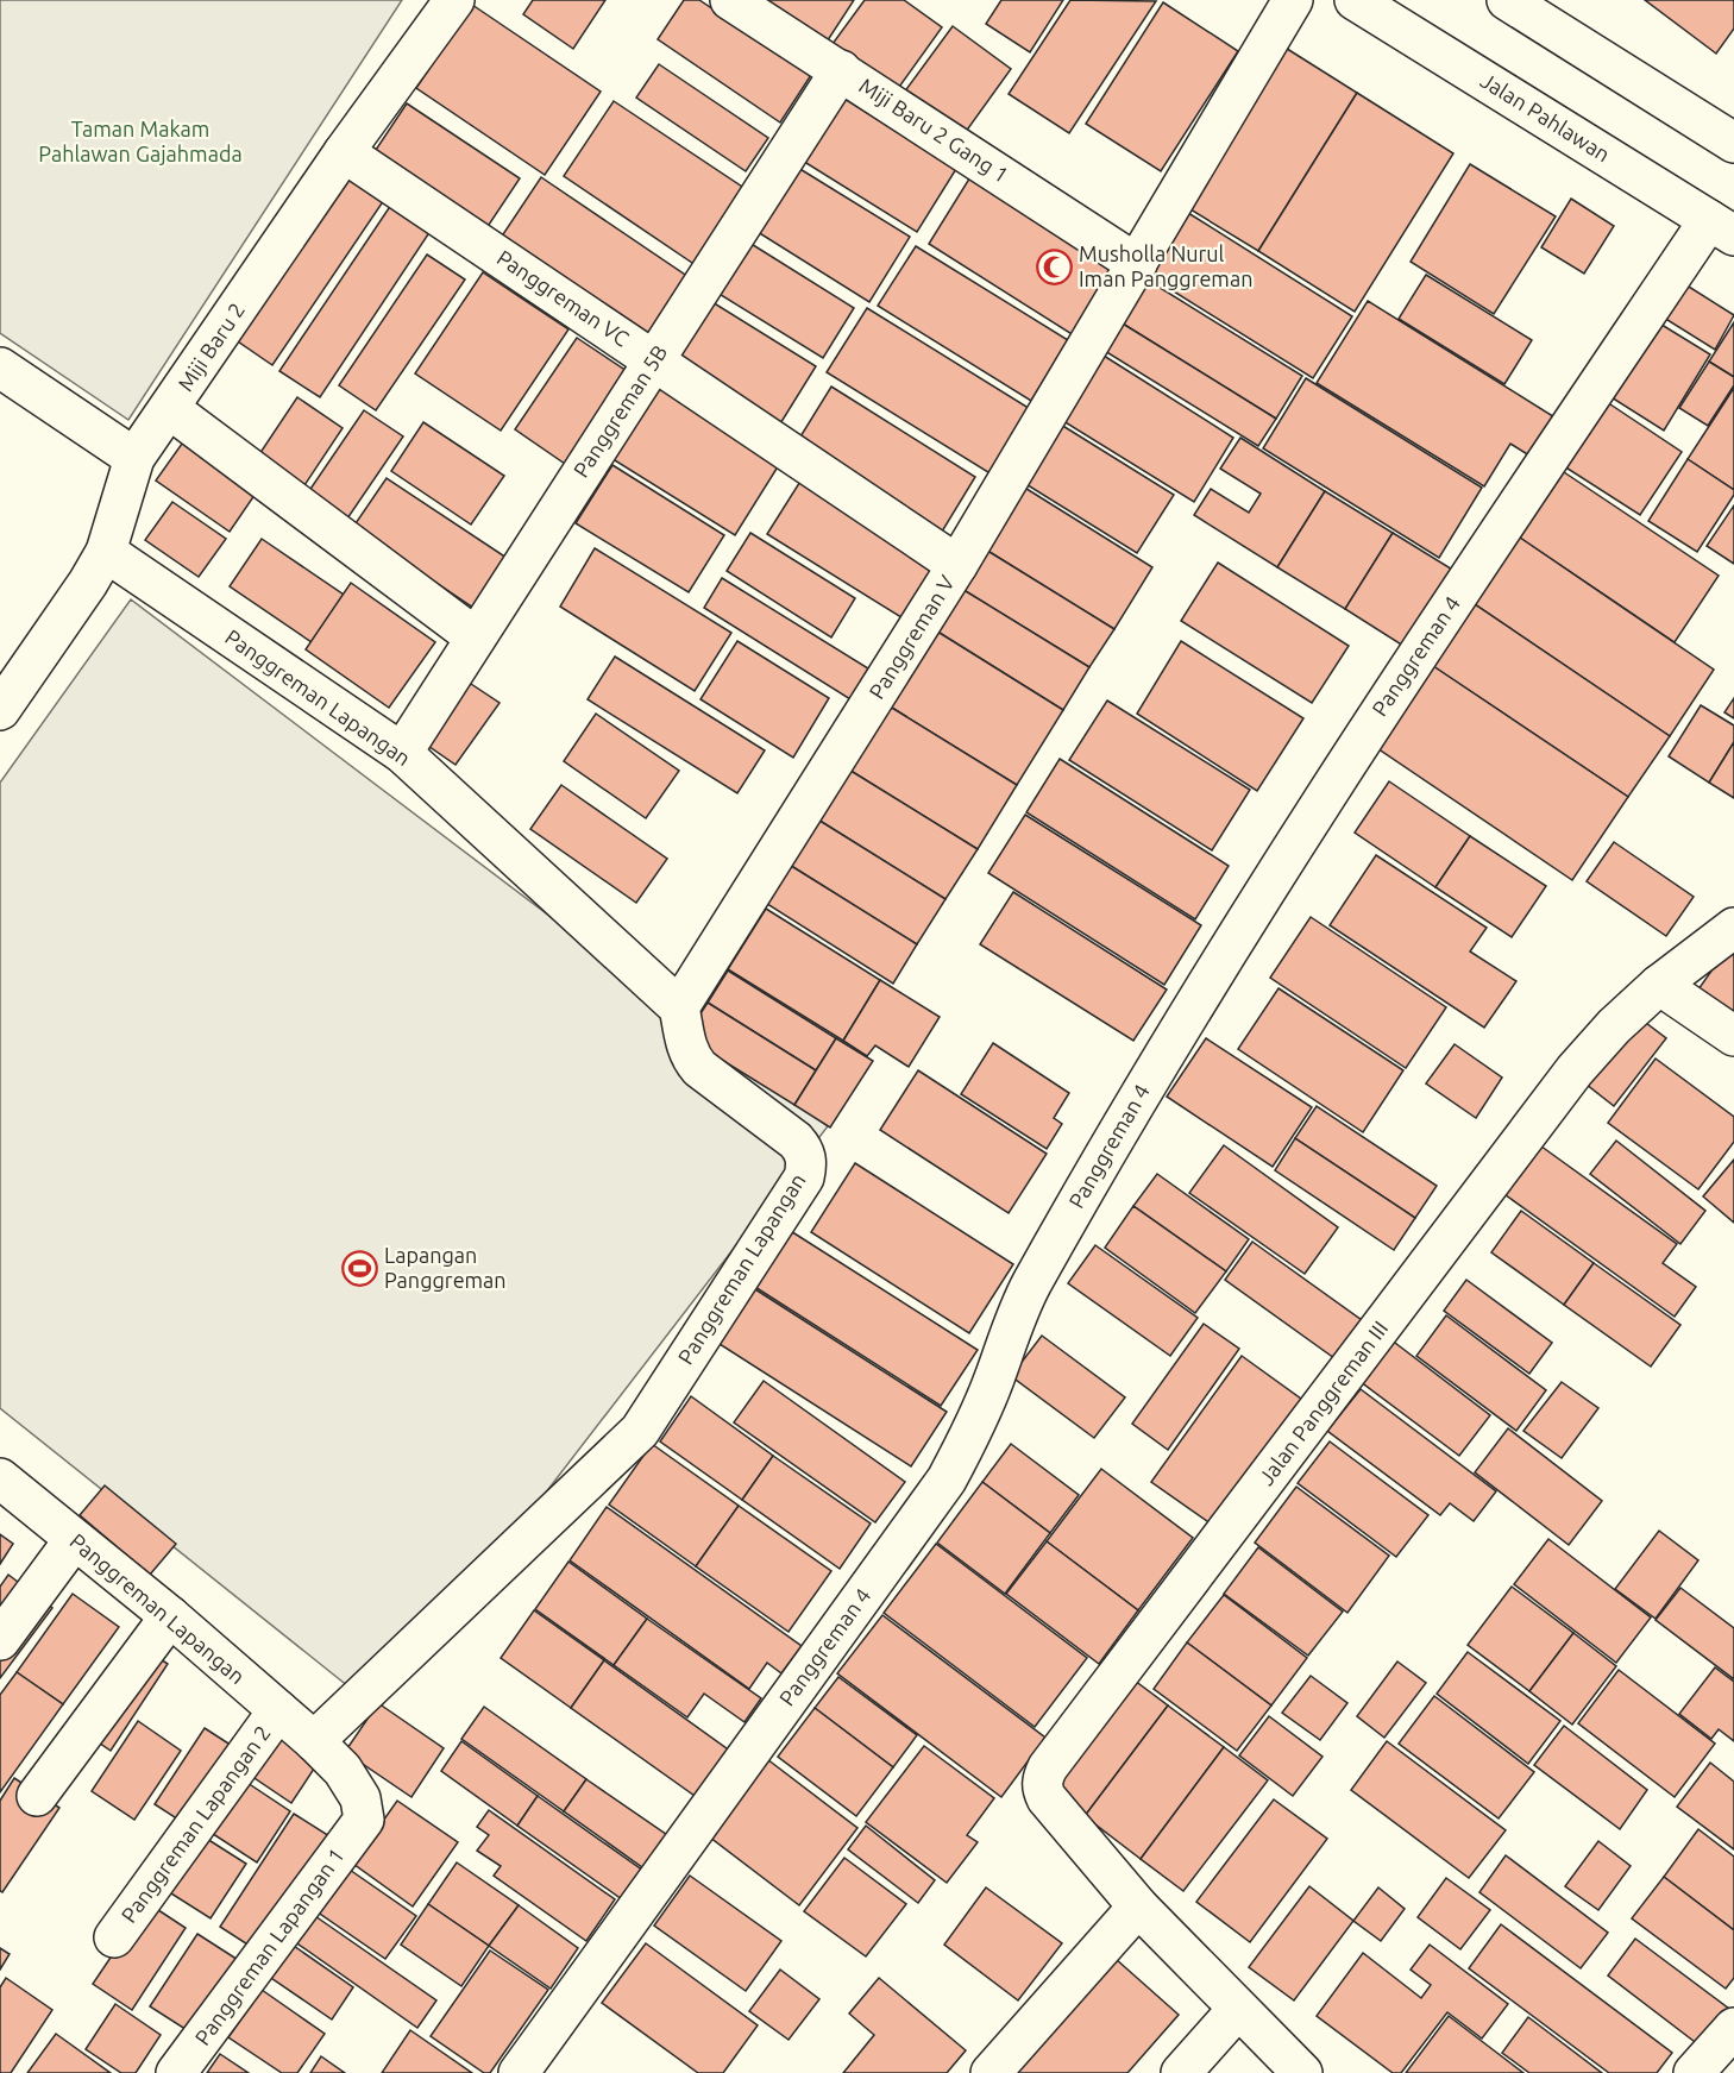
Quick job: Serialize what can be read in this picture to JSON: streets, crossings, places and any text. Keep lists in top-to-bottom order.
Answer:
{
  "streets": {
    "street": [
      "Jalan Pahlawan",
      "Miji Baru 2 Gang 1",
      "Panggreman VC",
      "Miji Baru 2",
      "Panggreman 5B",
      "Panggreman V",
      "Panggreman 4",
      "Panggreman Lapangan",
      "Jalan Panggreman III",
      "Panggreman Lapangan 2",
      "Panggreman Lapangan 1"
    ]
  },
  "crossings": [
    ["Jalan Pahlawan", "Panggreman 4"],
    ["Miji Baru 2 Gang 1", "Panggreman 5B"],
    ["Miji Baru 2 Gang 1", "Panggreman V"],
    ["Panggreman VC", "Miji Baru 2"],
    ["Panggreman VC", "Panggreman 5B"],
    ["Panggreman VC", "Panggreman V"],
    ["Miji Baru 2", "Panggreman Lapangan"],
    ["Panggreman 5B", "Panggreman Lapangan"],
    ["Panggreman V", "Panggreman Lapangan"],
    ["Panggreman Lapangan", "Panggreman Lapangan 2"],
    ["Panggreman Lapangan", "Panggreman Lapangan 1"]
  ],
  "parks": ["Taman Makam Pahlawan Gajahmada"],
  "places": {
    "mosque": ["Musholla Nurul Iman Panggreman"],
    "sports": ["Lapangan Panggreman"]
  }
}
